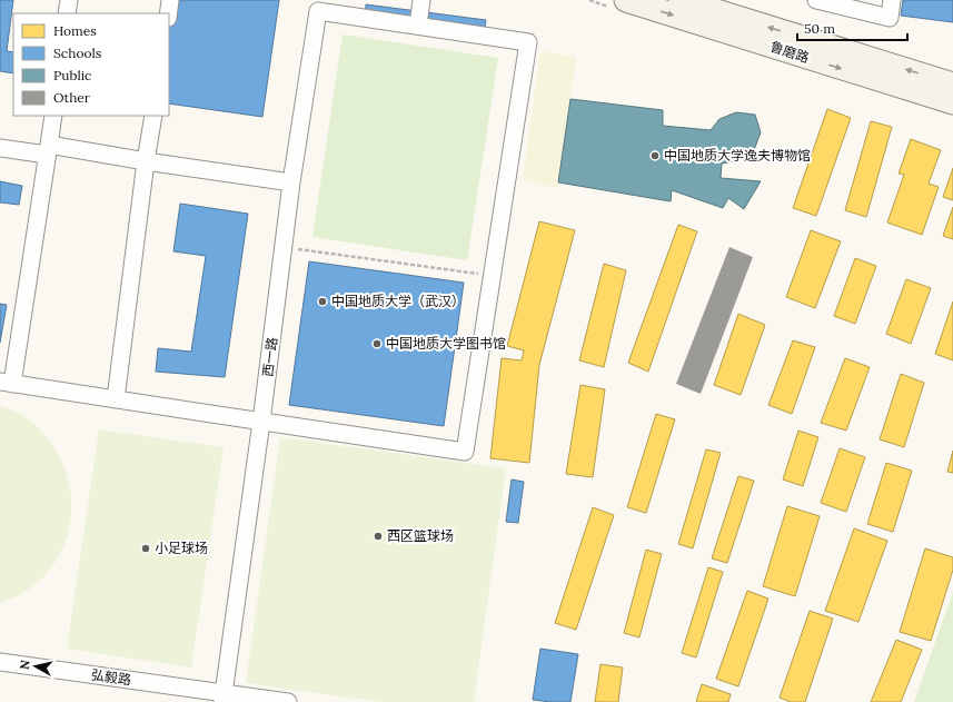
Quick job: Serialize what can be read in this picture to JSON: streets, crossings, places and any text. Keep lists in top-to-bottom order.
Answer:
{
  "streets": {
    "main road": ["鲁磨路"],
    "street": ["西一路", "弘毅路"]
  },
  "crossings": [
    ["西一路", "弘毅路"]
  ],
  "places": [
    "中国地质大学逸夫博物馆",
    "中国地质大学（武汉）",
    "中国地质大学图书馆",
    "西区篮球场",
    "小足球场"
  ],
  "legend": [
    "Homes",
    "Schools",
    "Public",
    "Other"
  ],
  "scale_bar": "50 m",
  "north": "left"
}
